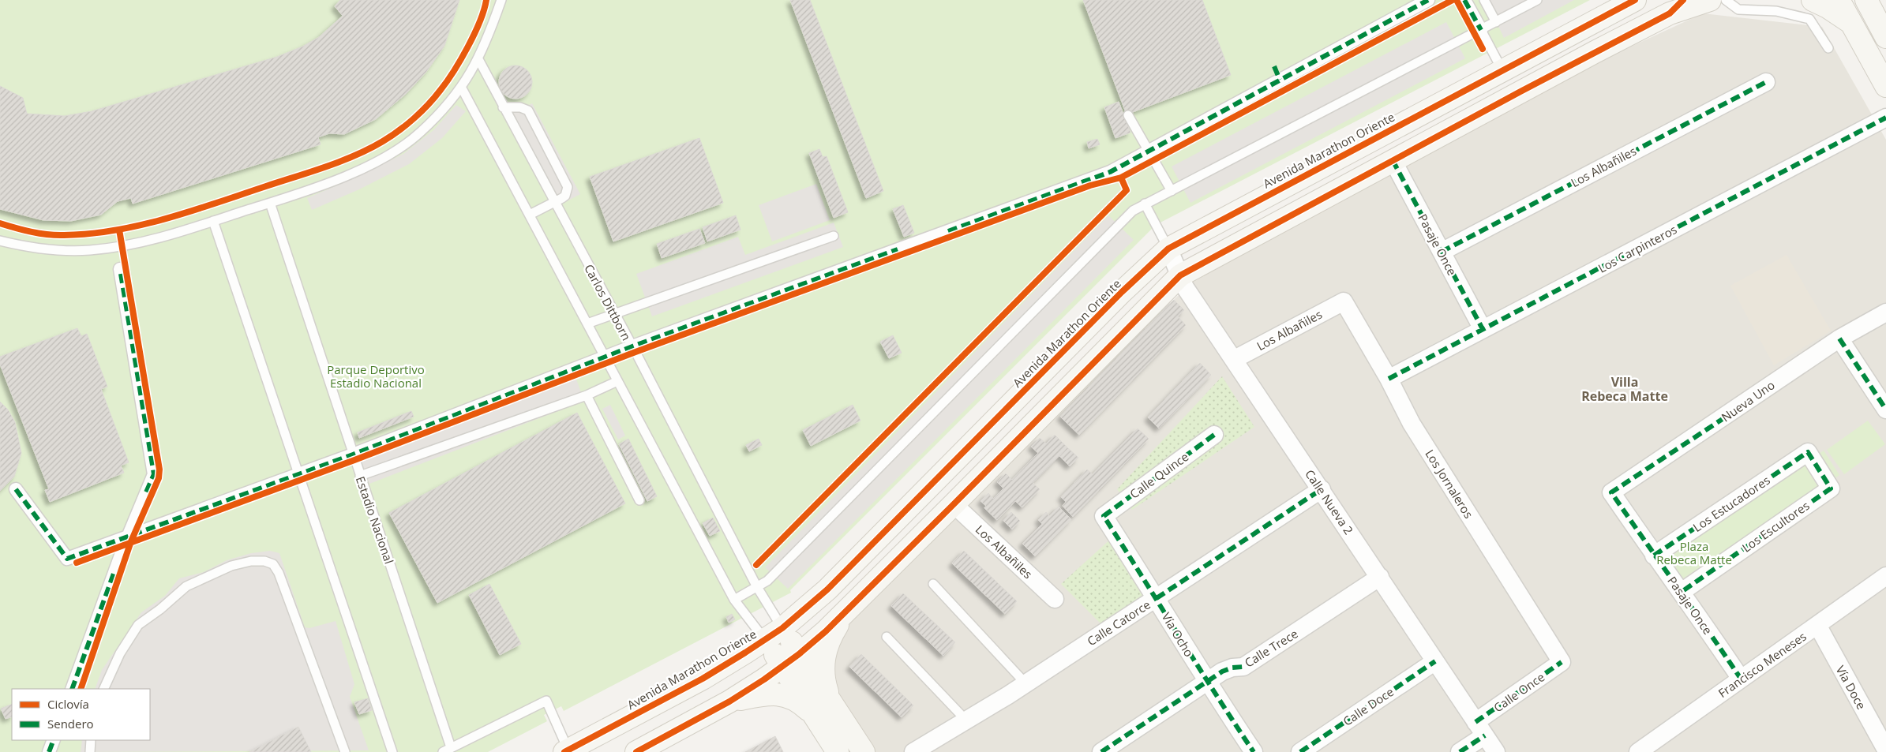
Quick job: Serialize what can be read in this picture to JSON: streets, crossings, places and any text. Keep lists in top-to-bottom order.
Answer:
{
  "streets": {
    "main road": ["Avenida Marathon Oriente"],
    "street": [
      "Los Albañiles",
      "Pasaje Once",
      "Los Carpinteros",
      "Nueva Uno",
      "Calle Quince",
      "Los Jornaleros",
      "Calle Nueva 2",
      "Los Estucadores",
      "Los Escultores",
      "Calle Catorce",
      "Vía Ocho",
      "Calle Trece",
      "Francisco Meneses",
      "Vía Doce",
      "Calle Once",
      "Calle Doce"
    ],
    "lane": ["Carlos Dittborn", "Estadio Nacional"]
  },
  "crossings": [
    ["Avenida Marathon Oriente", "Carlos Dittborn"],
    ["Avenida Marathon Oriente", "Calle Nueva 2"],
    ["Los Albañiles", "Pasaje Once"],
    ["Los Albañiles", "Los Jornaleros"],
    ["Los Albañiles", "Calle Nueva 2"],
    ["Pasaje Once", "Los Carpinteros"],
    ["Pasaje Once", "Nueva Uno"],
    ["Pasaje Once", "Los Estucadores"],
    ["Pasaje Once", "Los Escultores"],
    ["Pasaje Once", "Francisco Meneses"],
    ["Los Carpinteros", "Los Jornaleros"],
    ["Calle Quince", "Vía Ocho"],
    ["Los Jornaleros", "Calle Once"],
    ["Calle Nueva 2", "Calle Catorce"],
    ["Calle Nueva 2", "Calle Trece"],
    ["Calle Nueva 2", "Calle Once"],
    ["Calle Nueva 2", "Calle Doce"],
    ["Los Estucadores", "Los Escultores"],
    ["Calle Catorce", "Vía Ocho"],
    ["Vía Ocho", "Calle Trece"],
    ["Francisco Meneses", "Vía Doce"]
  ],
  "districts": ["Villa Rebeca Matte"],
  "parks": ["Parque Deportivo Estadio Nacional", "Plaza Rebeca Matte"],
  "legend": ["Ciclovía", "Sendero"]
}
